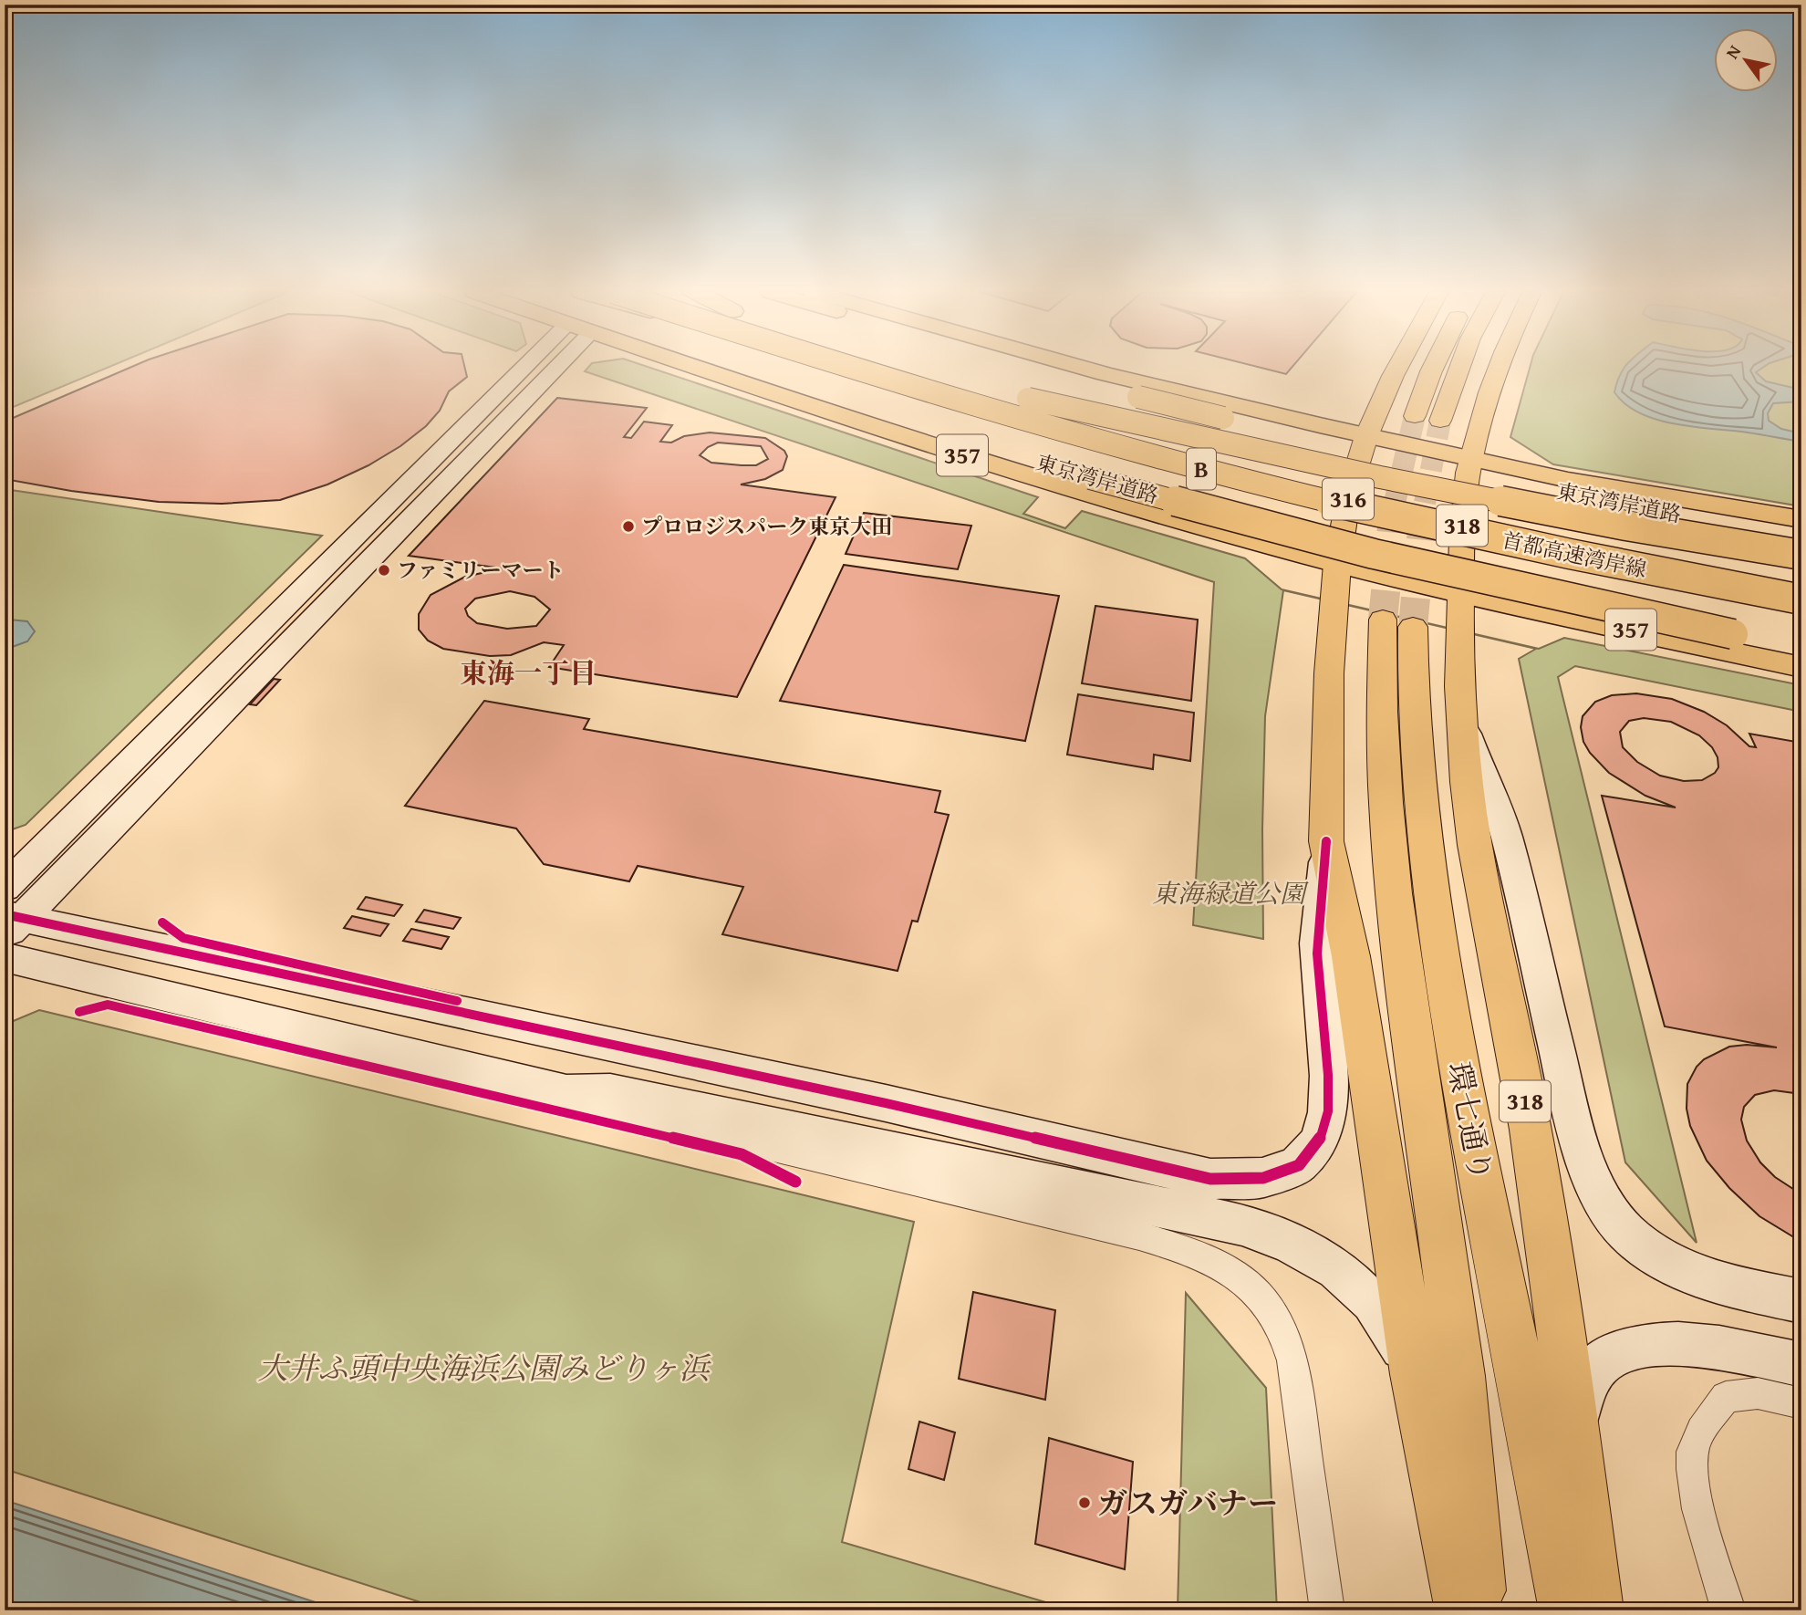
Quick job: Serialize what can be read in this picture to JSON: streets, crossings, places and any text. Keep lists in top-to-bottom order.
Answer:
{
  "streets": {
    "highway": [
      "357",
      "B",
      "東京湾岸道路",
      "首都高速湾岸線"
    ],
    "main road": ["316", "318", "環七通り"]
  },
  "crossings": [
    ["357", "316"],
    ["357", "318"],
    ["B", "首都高速湾岸線"]
  ],
  "districts": ["東海一丁目"],
  "parks": ["東海緑道公園", "大井ふ頭中央海浜公園みどりヶ浜"],
  "places": ["プロロジスパーク東京大田", "ファミリーマート", "ガスガバナー"],
  "north": "top left"
}
